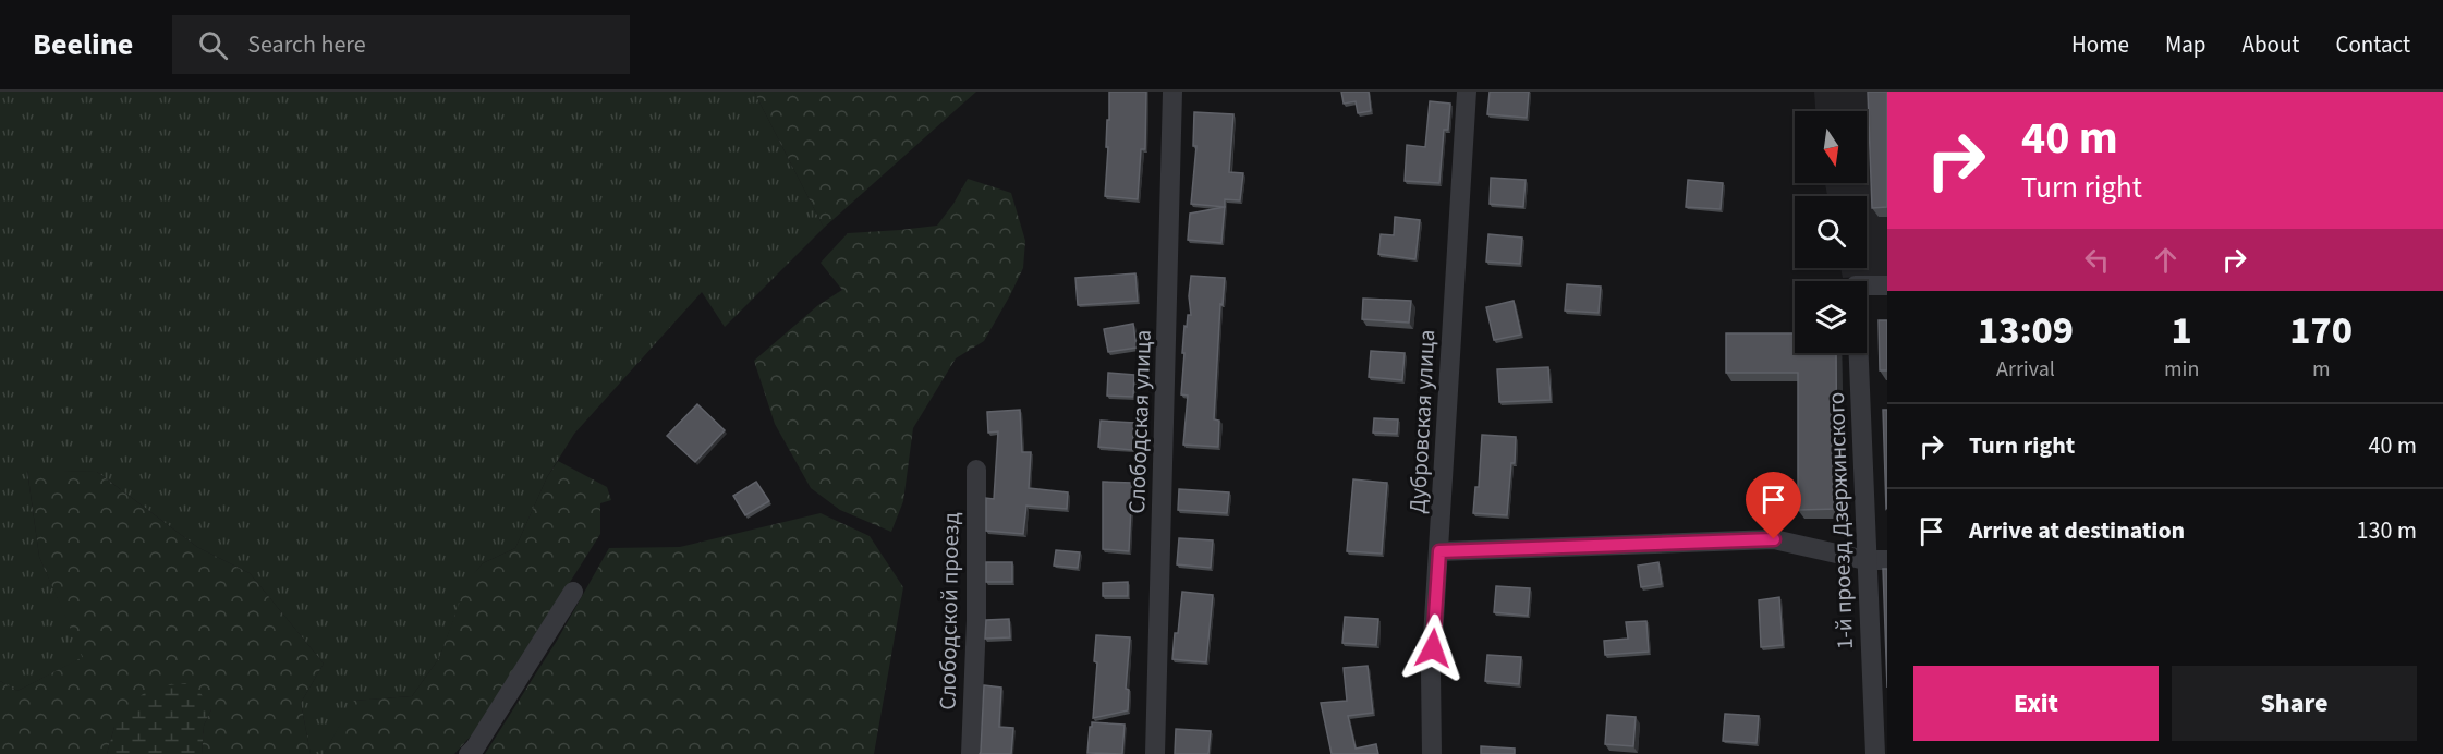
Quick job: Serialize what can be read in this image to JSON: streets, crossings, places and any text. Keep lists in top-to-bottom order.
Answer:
{
  "streets": {
    "street": [
      "Слободская улица",
      "Дубровская улица",
      "1-й проезд Дзержинского",
      "Слободской проезд"
    ]
  },
  "north": "bottom",
  "page": {
    "header": "Beeline",
    "search": "Search here",
    "nav": [
      "Home",
      "Map",
      "About",
      "Contact"
    ],
    "turn": ["40 m", "Turn right"],
    "eta": [
      "13:09",
      "Arrival",
      "1",
      "min",
      "170",
      "m"
    ],
    "list": [
      {
        "name": "Turn right",
        "value": "40 m"
      },
      {
        "name": "Arrive at destination",
        "value": "130 m"
      }
    ],
    "buttons": ["Exit", "Share"]
  }
}
